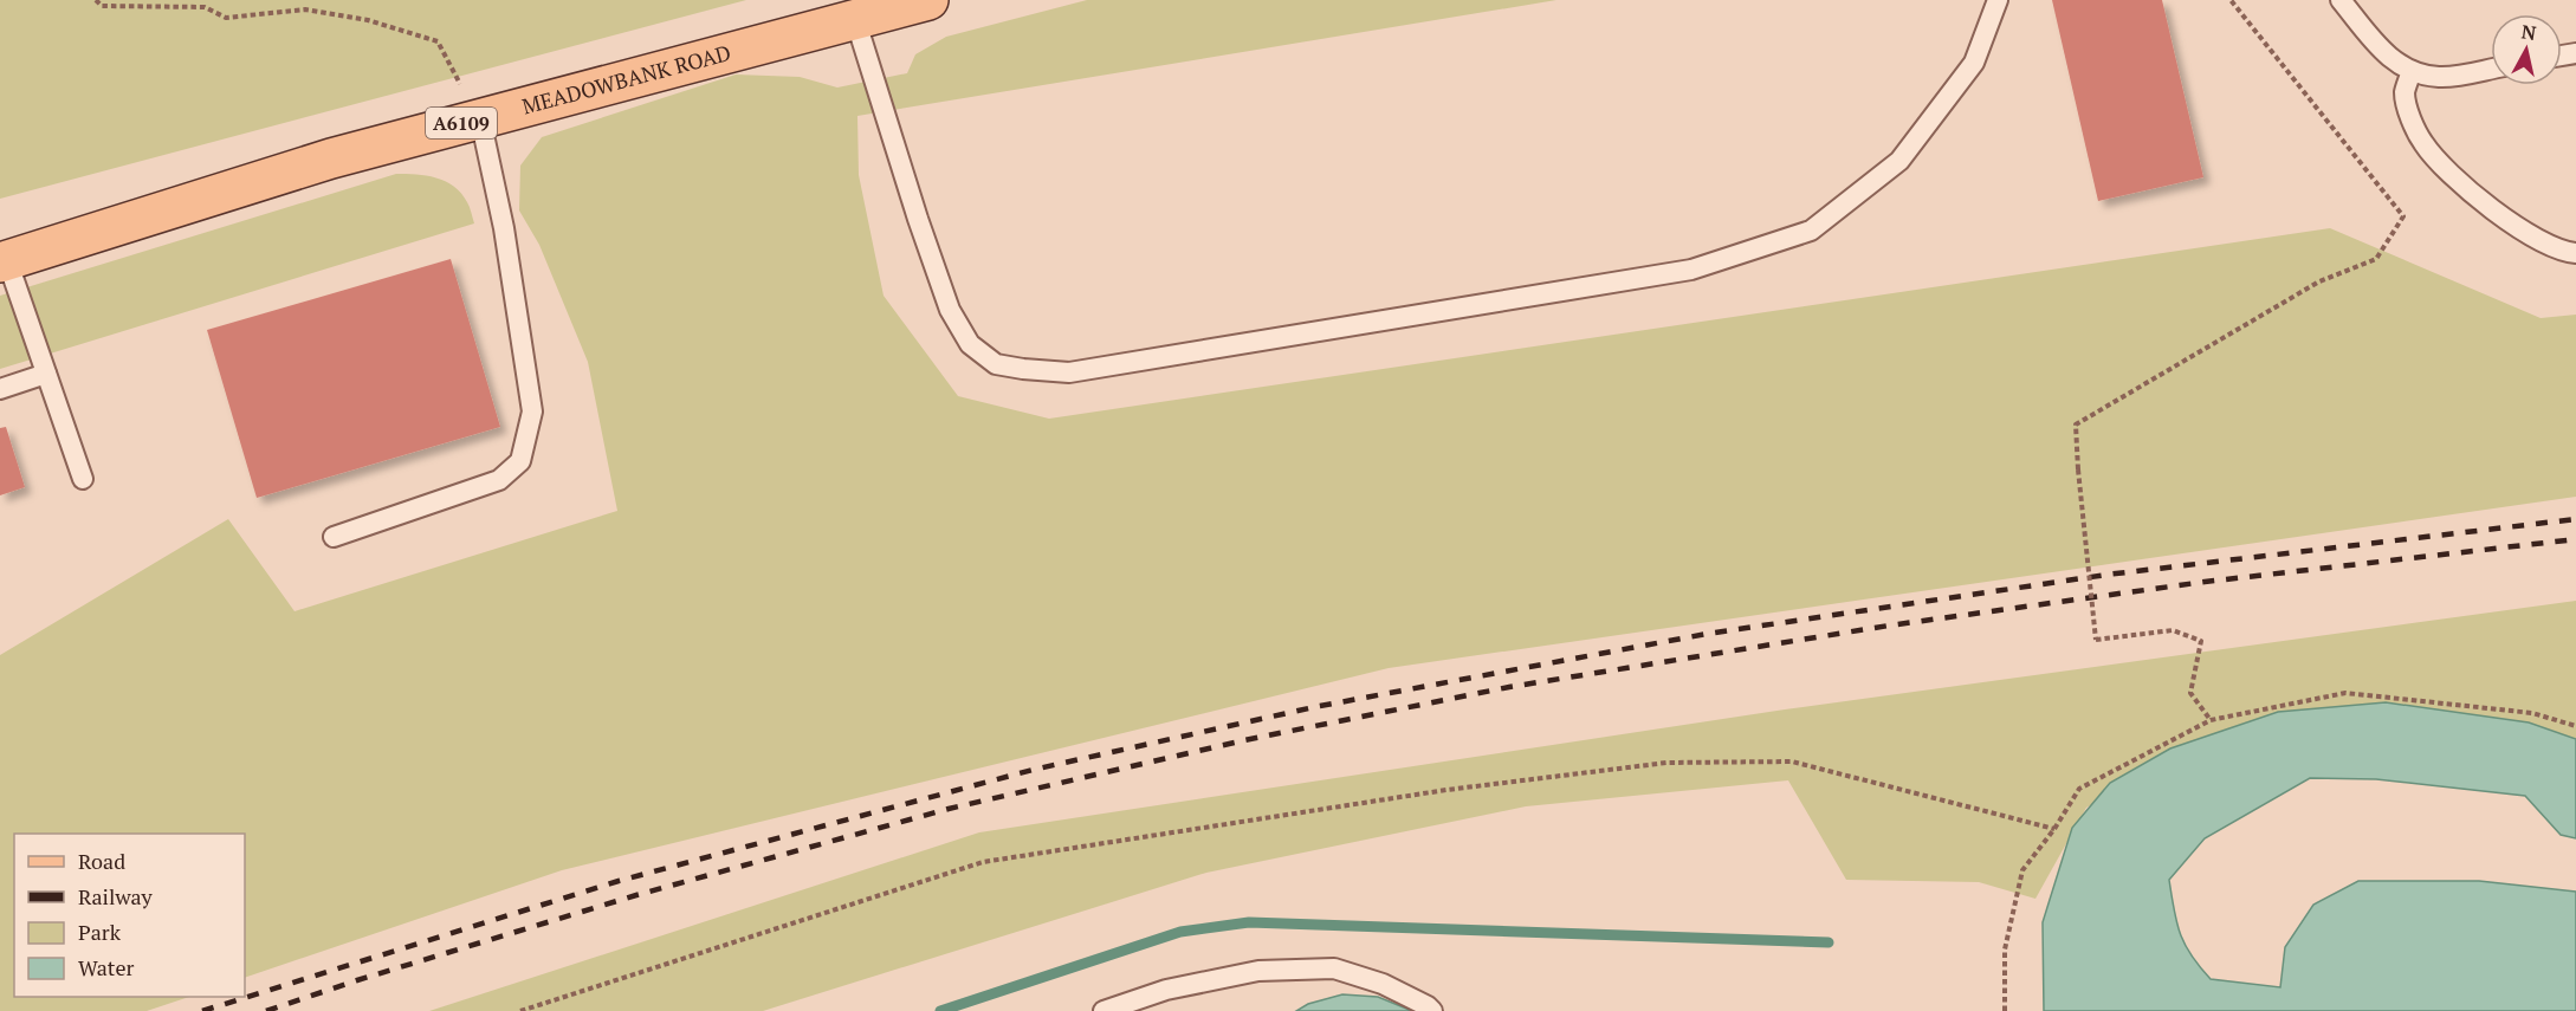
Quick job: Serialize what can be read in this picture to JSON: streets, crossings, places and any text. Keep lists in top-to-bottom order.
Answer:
{
  "streets": {
    "main road": ["MEADOWBANK ROAD", "A6109"]
  },
  "legend": [
    "Road",
    "Railway",
    "Park",
    "Water"
  ],
  "north": "top"
}
